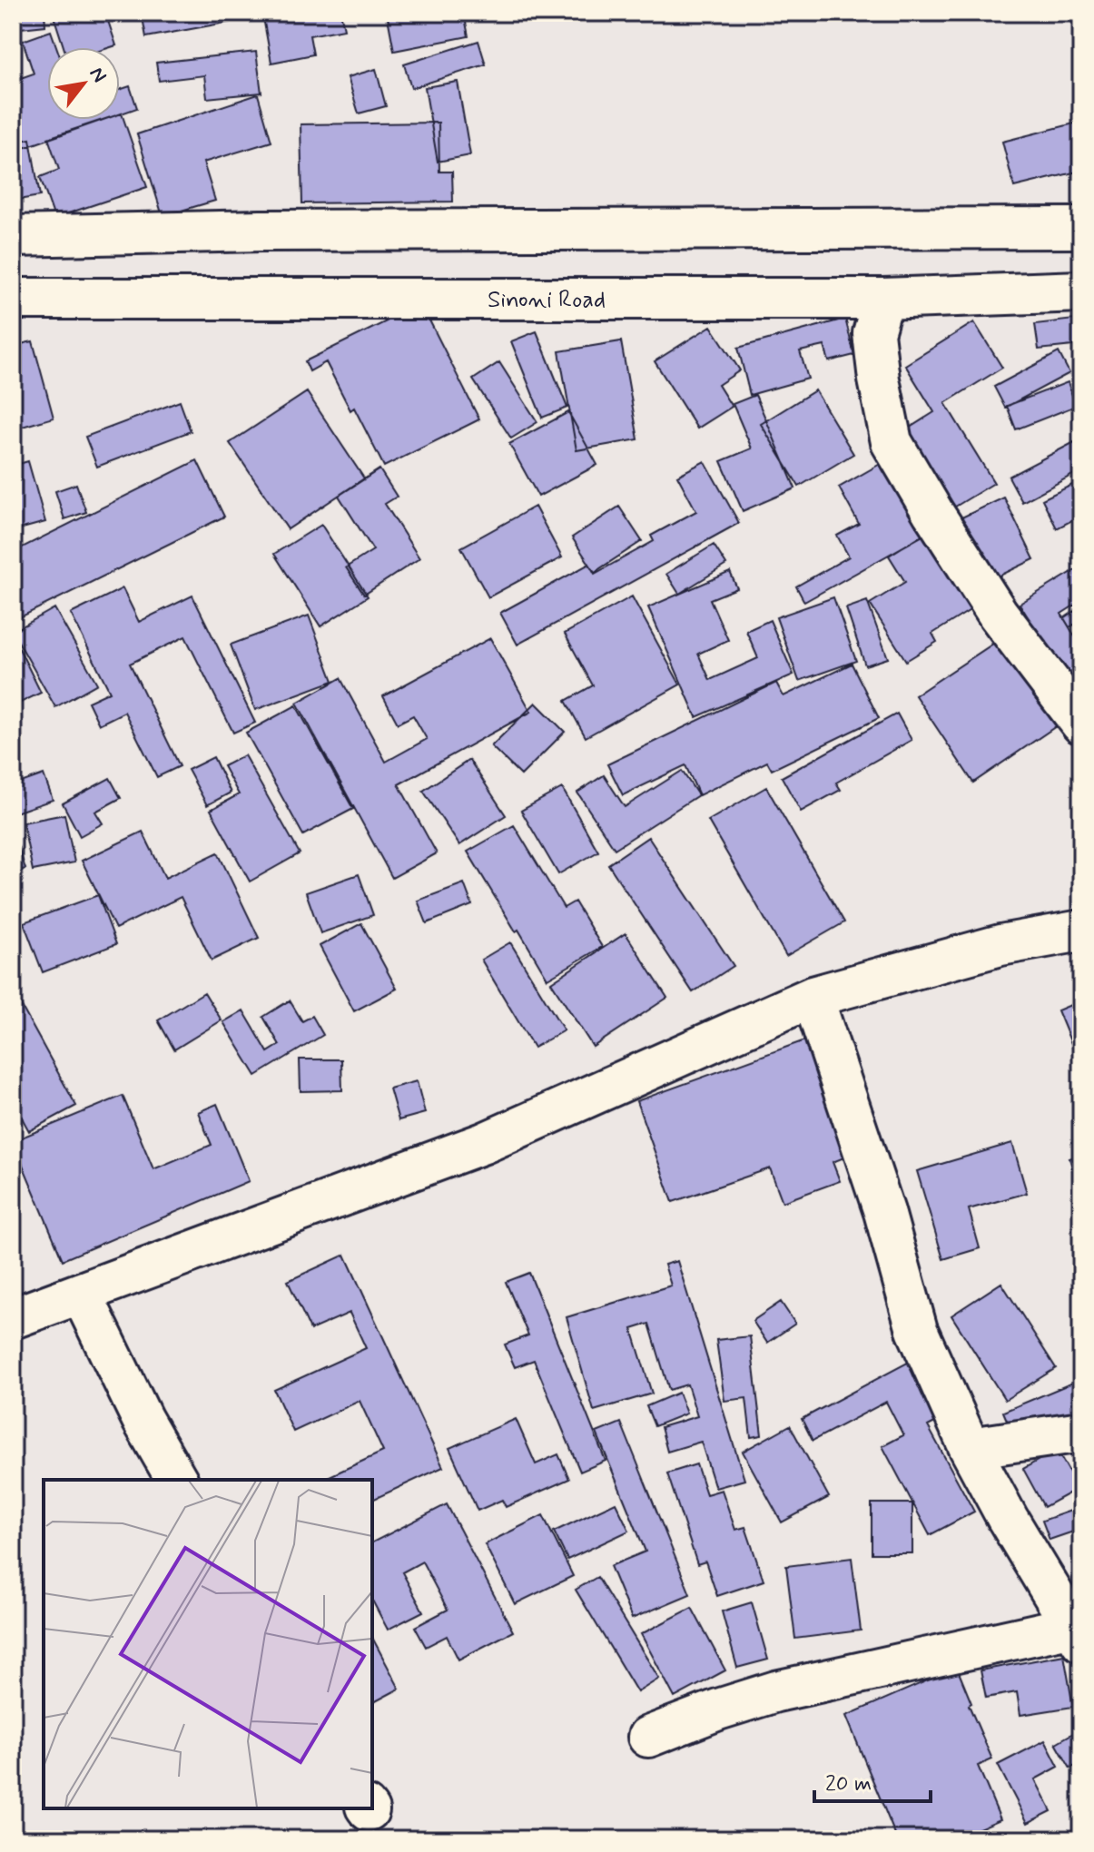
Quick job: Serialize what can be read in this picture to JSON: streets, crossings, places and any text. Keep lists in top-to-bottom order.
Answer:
{
  "streets": {
    "street": ["Sinoni Road"]
  },
  "scale_bar": "20 m",
  "north": "top right"
}
